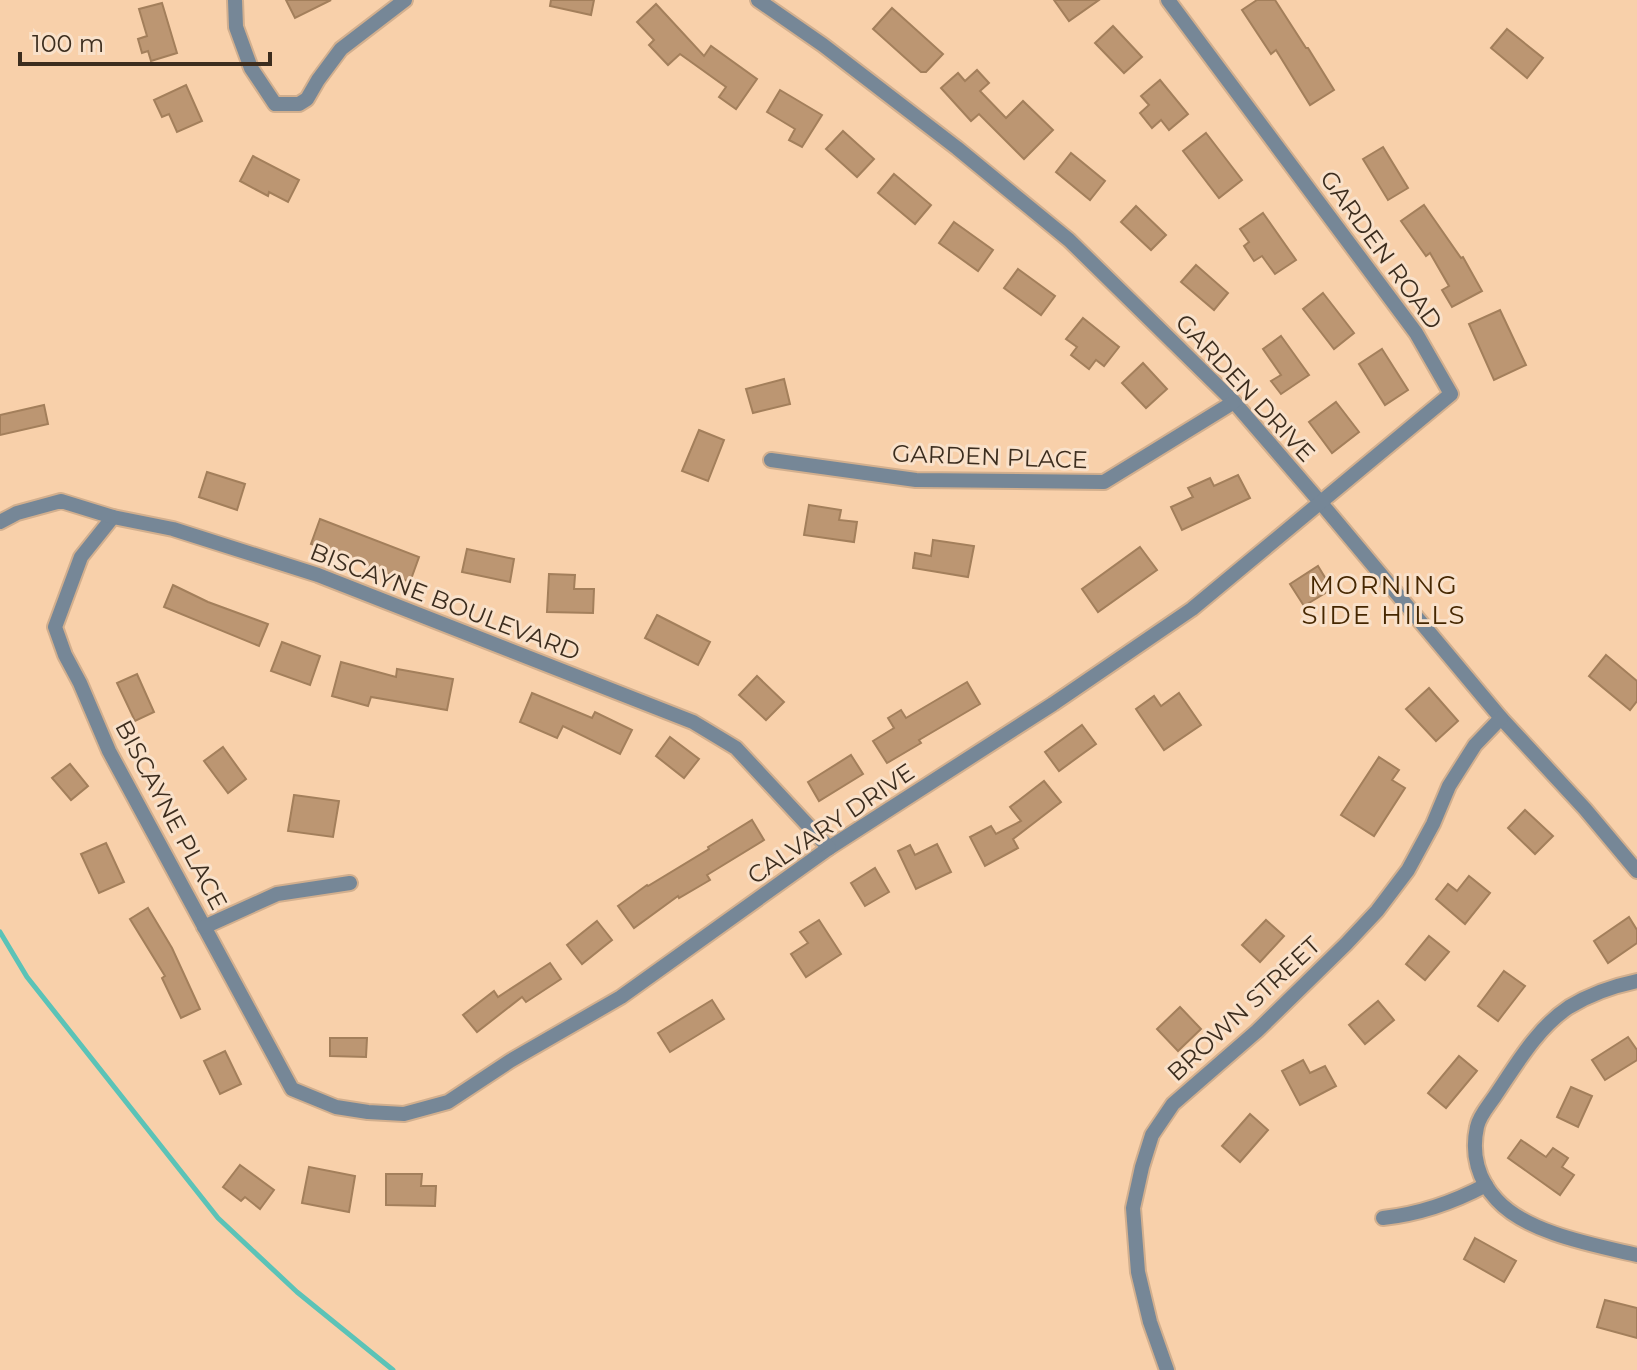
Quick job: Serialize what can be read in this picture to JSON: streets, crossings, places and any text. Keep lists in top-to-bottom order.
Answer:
{
  "streets": {
    "street": [
      "GARDEN ROAD",
      "GARDEN DRIVE",
      "GARDEN PLACE",
      "BISCAYNE BOULEVARD",
      "BISCAYNE PLACE",
      "CALVARY DRIVE",
      "BROWN STREET"
    ]
  },
  "crossings": [
    ["GARDEN ROAD", "GARDEN DRIVE"],
    ["GARDEN ROAD", "CALVARY DRIVE"],
    ["GARDEN DRIVE", "GARDEN PLACE"],
    ["GARDEN DRIVE", "CALVARY DRIVE"],
    ["GARDEN DRIVE", "BROWN STREET"],
    ["BISCAYNE BOULEVARD", "BISCAYNE PLACE"],
    ["BISCAYNE BOULEVARD", "CALVARY DRIVE"],
    ["BISCAYNE PLACE", "CALVARY DRIVE"]
  ],
  "districts": ["MORNING SIDE HILLS"],
  "scale_bar": "100 m"
}
